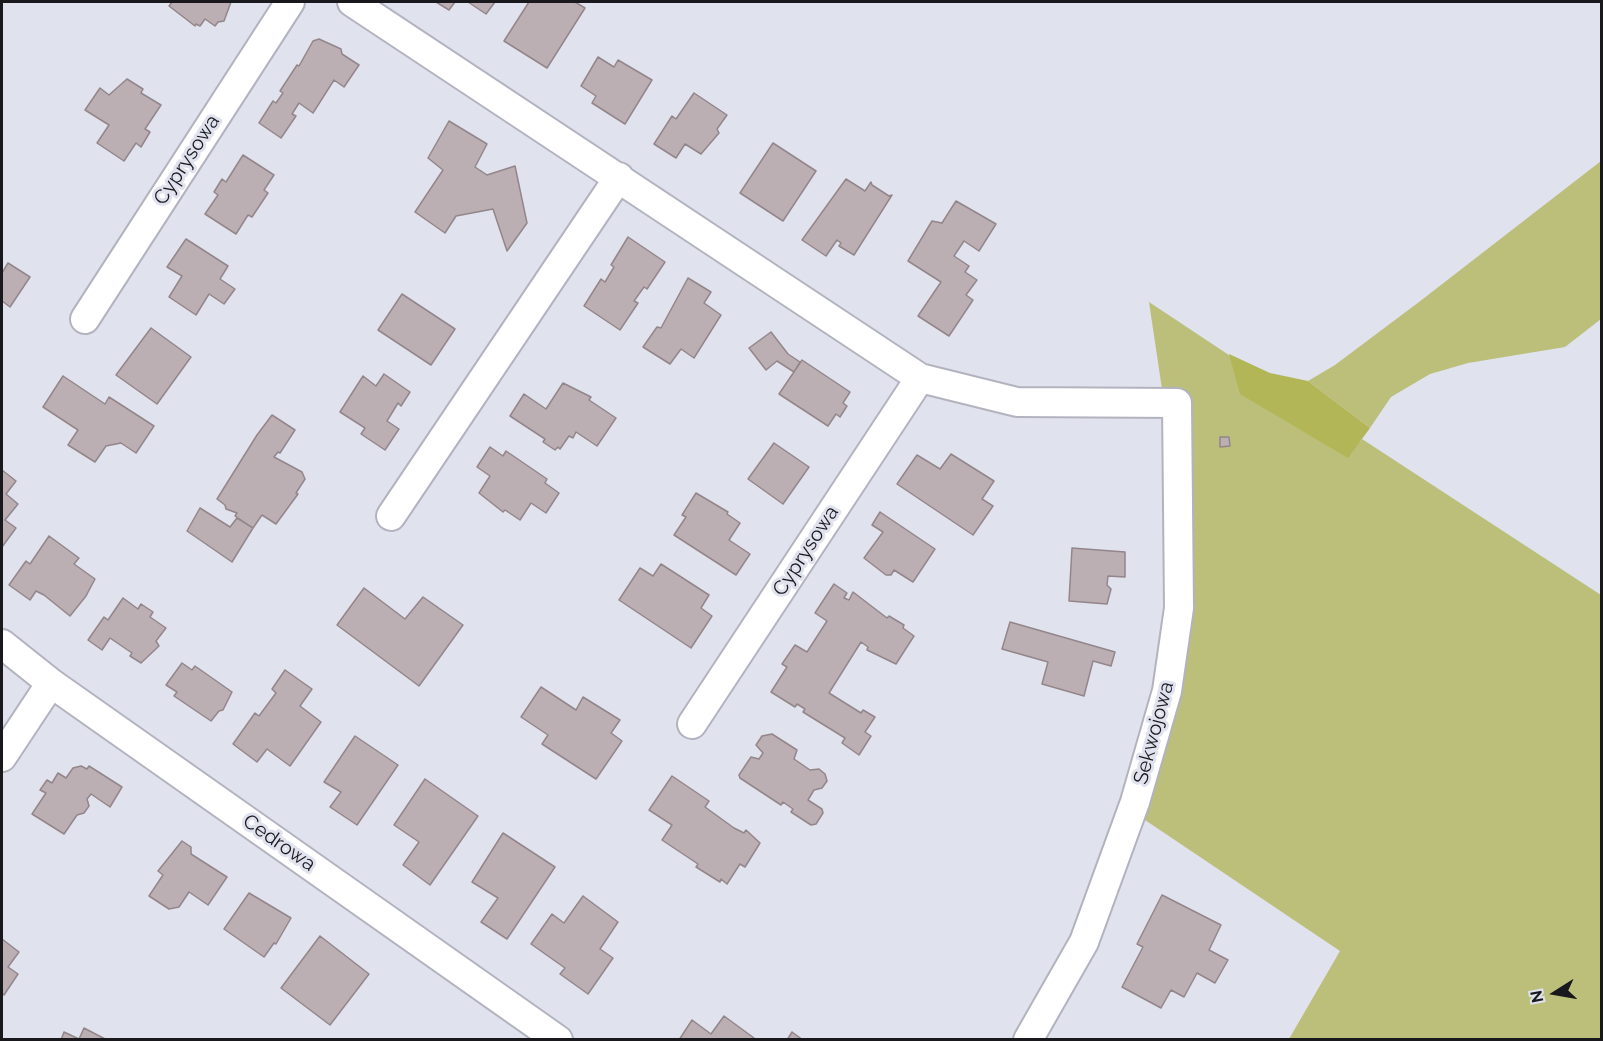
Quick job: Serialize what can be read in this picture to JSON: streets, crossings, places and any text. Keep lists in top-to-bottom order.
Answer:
{
  "streets": {
    "street": ["Cyprysowa", "Sekwojowa", "Cedrowa"]
  },
  "crossings": [
    ["Cyprysowa", "Sekwojowa"]
  ],
  "north": "left"
}
